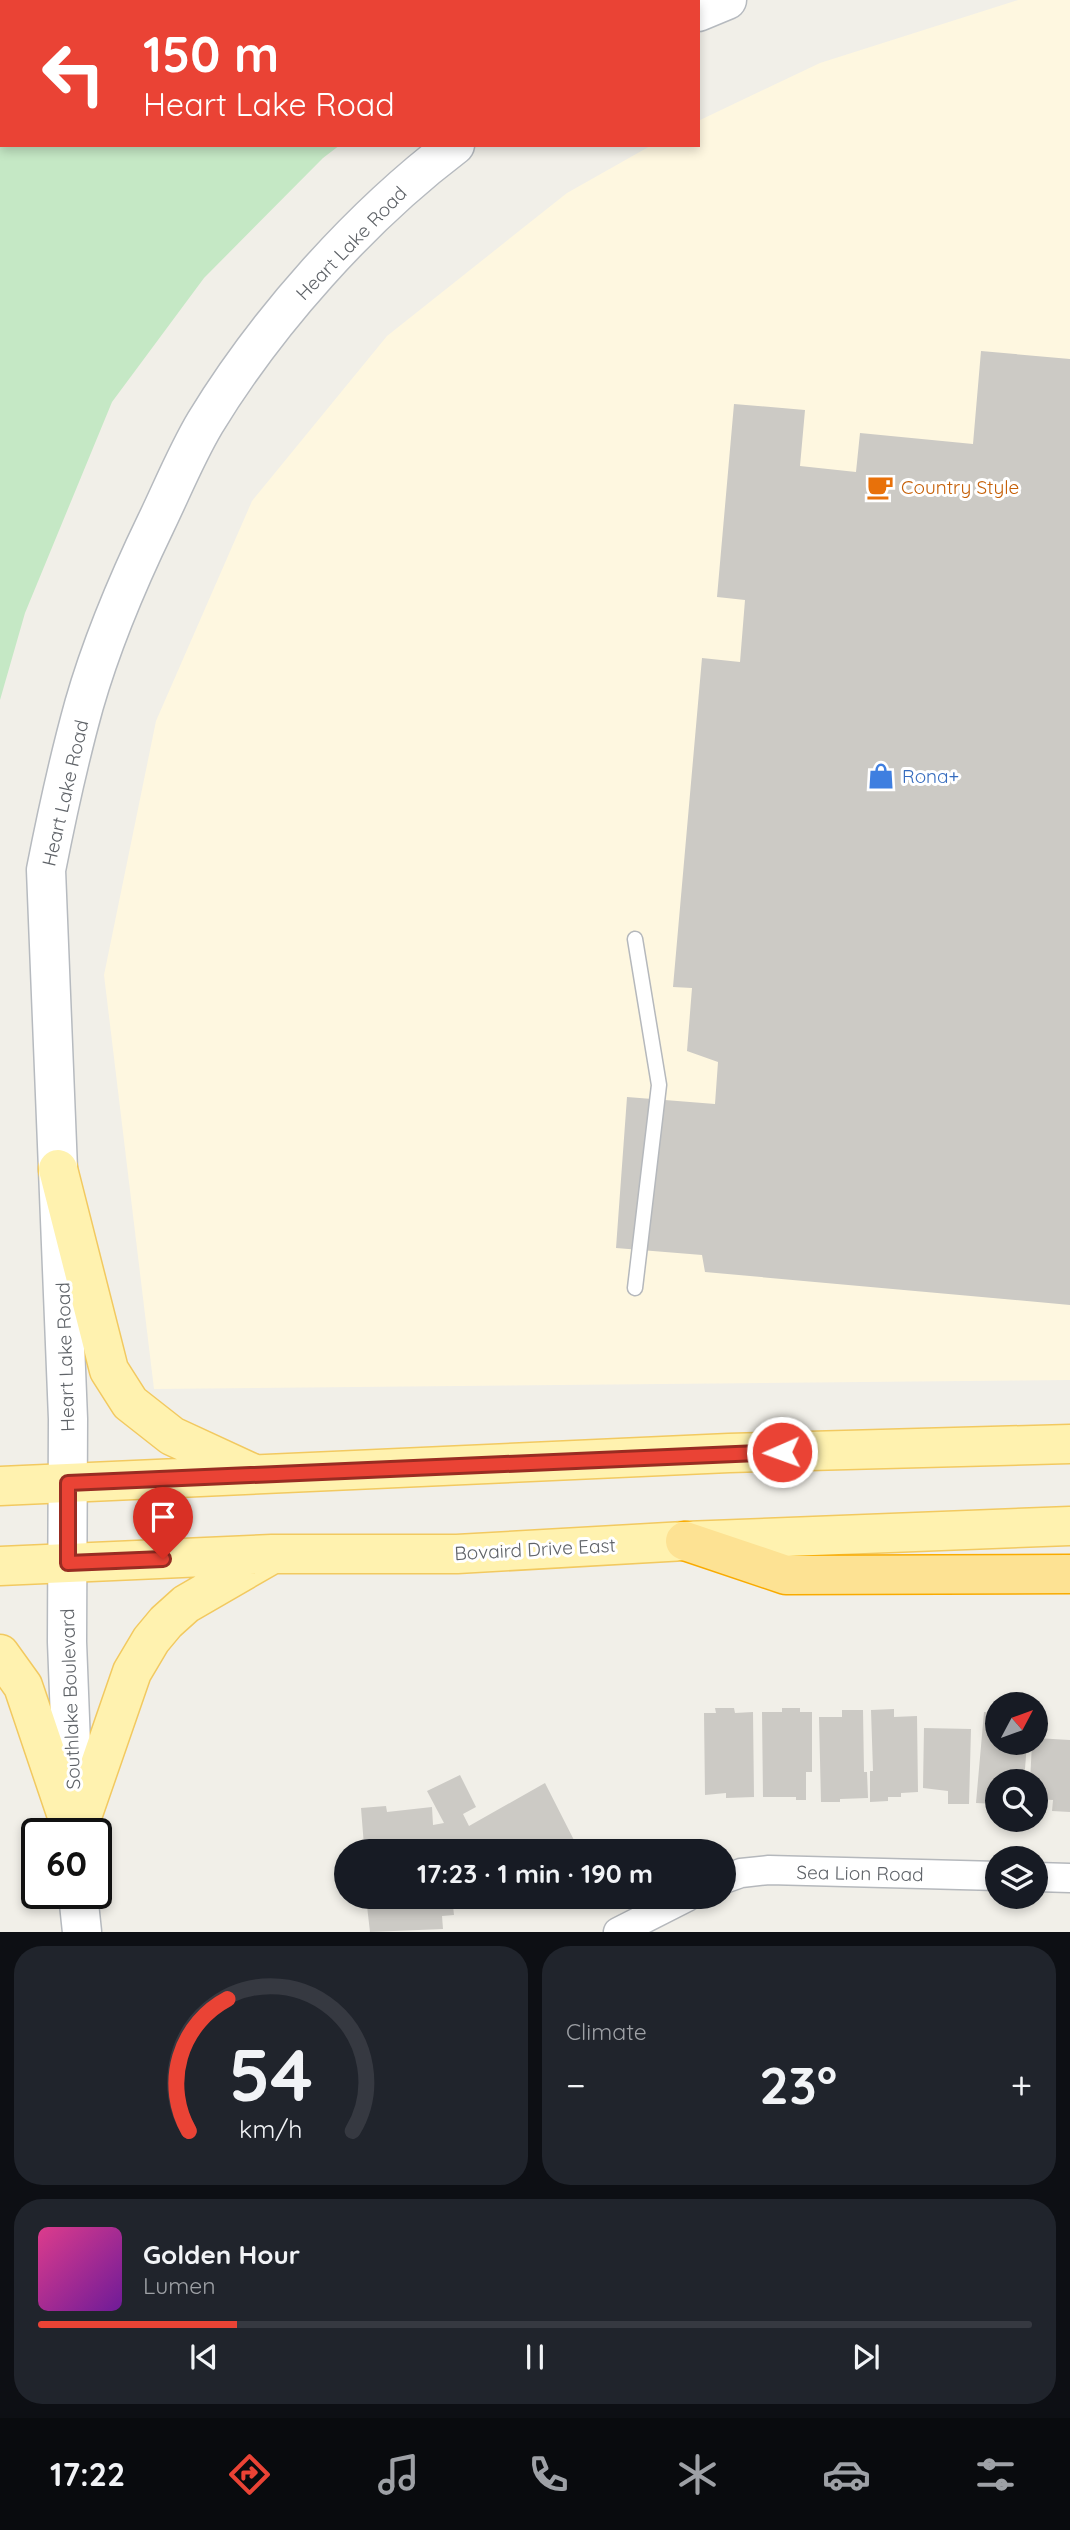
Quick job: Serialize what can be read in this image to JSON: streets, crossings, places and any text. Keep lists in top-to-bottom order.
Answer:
{
  "streets": {
    "main road": ["Bovaird Drive East"],
    "street": ["Heart Lake Road", "Southlake Boulevard", "Sea Lion Road"]
  },
  "crossings": [
    ["Heart Lake Road", "Bovaird Drive East"],
    ["Heart Lake Road", "Southlake Boulevard"],
    ["Bovaird Drive East", "Southlake Boulevard"]
  ],
  "places": {
    "cafe": ["Country Style"],
    "shop": ["Rona+"]
  },
  "north": "top right",
  "page": {
    "turn": ["150 m", "Heart Lake Road"],
    "limit": "60",
    "trip": "17:23 · 1 min · 190 m",
    "tile": "Climate",
    "heat": ["−", "23°", "+"],
    "song": ["Golden Hour", "Lumen"],
    "tabs": "17:22",
    "gauge": ["54", "km/h"]
  }
}
